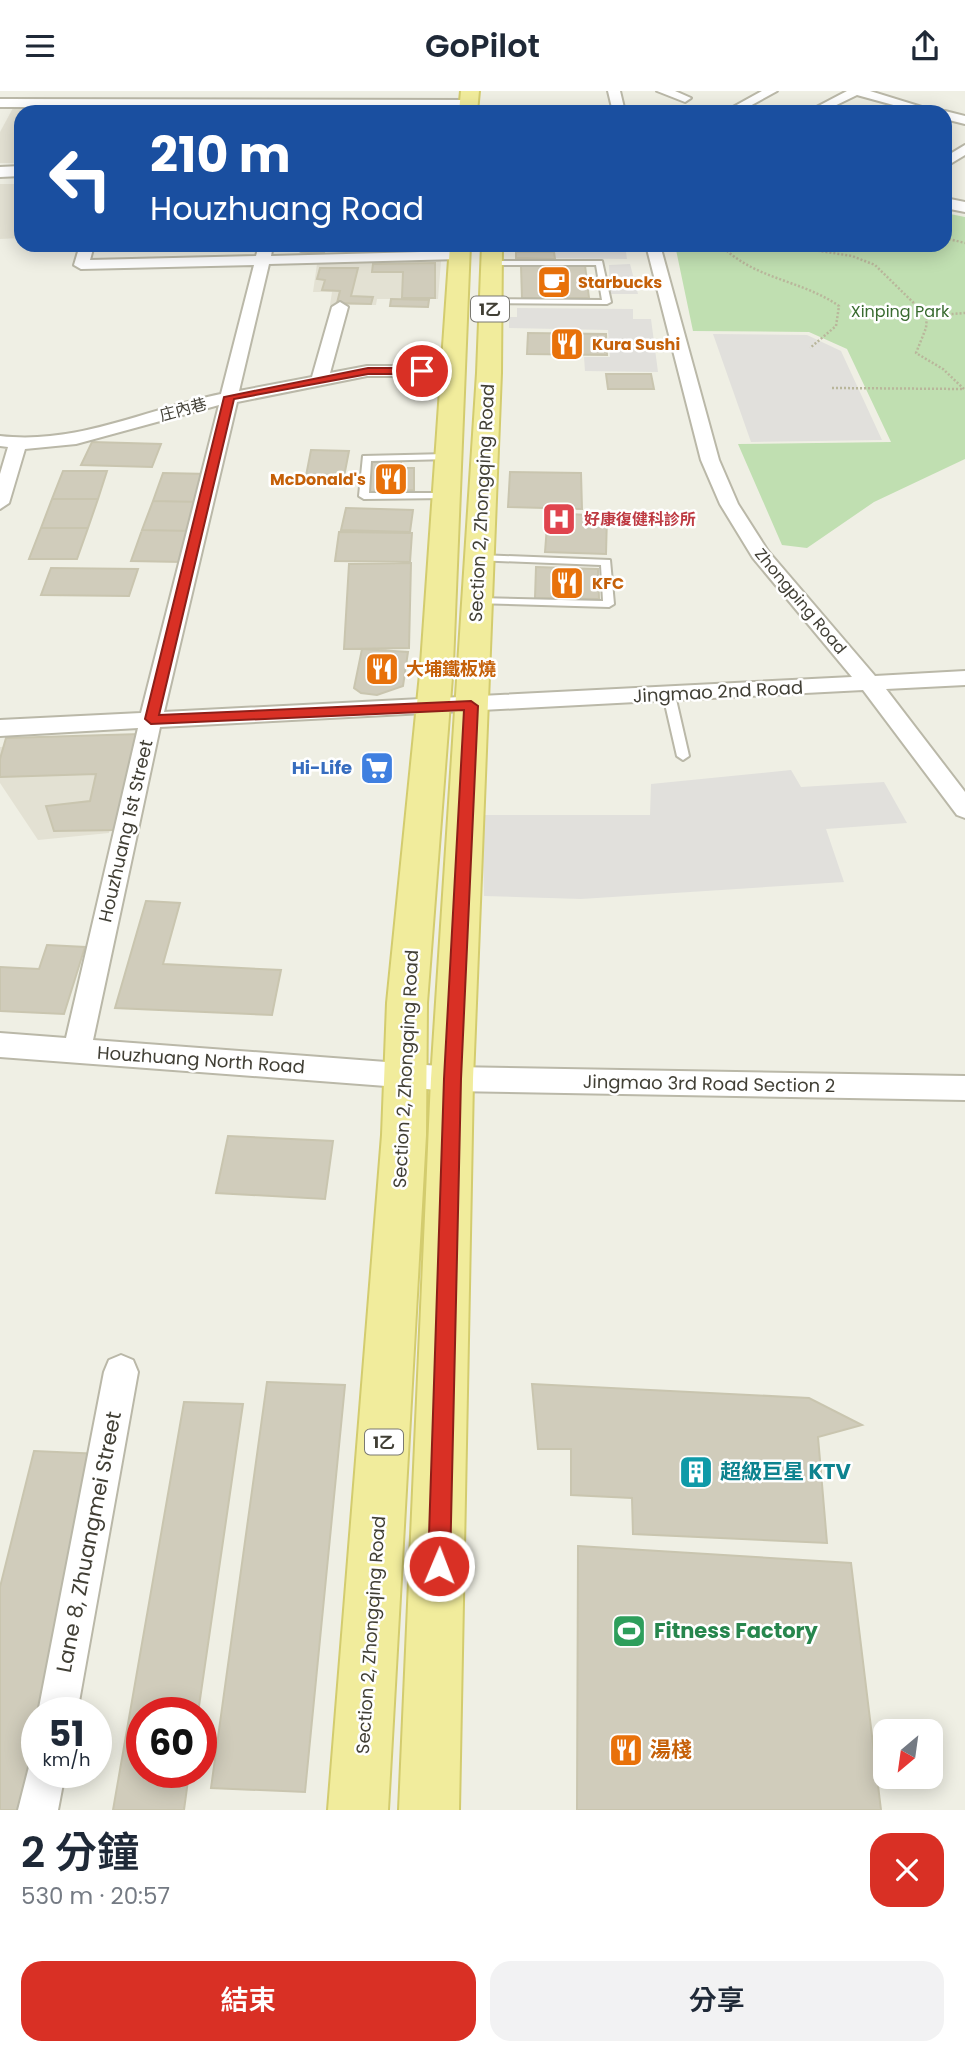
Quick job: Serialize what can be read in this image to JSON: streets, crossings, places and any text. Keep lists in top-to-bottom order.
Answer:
{
  "streets": {
    "main road": ["1乙", "Section 2, Zhongqing Road"],
    "street": [
      "庄內巷",
      "Zhongping Road",
      "Jingmao 2nd Road",
      "Houzhuang 1st Street",
      "Houzhuang North Road",
      "Jingmao 3rd Road Section 2",
      "Lane 8, Zhuangmei Street"
    ]
  },
  "crossings": [
    ["庄內巷", "Section 2, Zhongqing Road"],
    ["庄內巷", "Houzhuang 1st Street"],
    ["Section 2, Zhongqing Road", "Jingmao 2nd Road"],
    ["Section 2, Zhongqing Road", "Houzhuang North Road"],
    ["Section 2, Zhongqing Road", "Jingmao 3rd Road Section 2"],
    ["Zhongping Road", "Jingmao 2nd Road"],
    ["Jingmao 2nd Road", "Houzhuang 1st Street"],
    ["Houzhuang 1st Street", "Houzhuang North Road"],
    ["Houzhuang North Road", "Jingmao 3rd Road Section 2"]
  ],
  "parks": ["Xinping Park"],
  "places": {
    "cafe": ["Starbucks"],
    "restaurant": [
      "Kura Sushi",
      "McDonald's",
      "KFC",
      "大埔鐵板燒",
      "湯棧"
    ],
    "hospital": ["好康復健科診所"],
    "supermarket": ["Hi-Life"],
    "building": ["超級巨星 KTV"],
    "sports": ["Fitness Factory"]
  },
  "north": "bottom left",
  "page": {
    "header": "GoPilot",
    "turn": ["210 m", "Houzhuang Road"],
    "speed": "51 km/h",
    "limit": "60",
    "heading": ["2 分鐘", "530 m · 20:57"],
    "buttons": ["結束", "分享"]
  }
}
